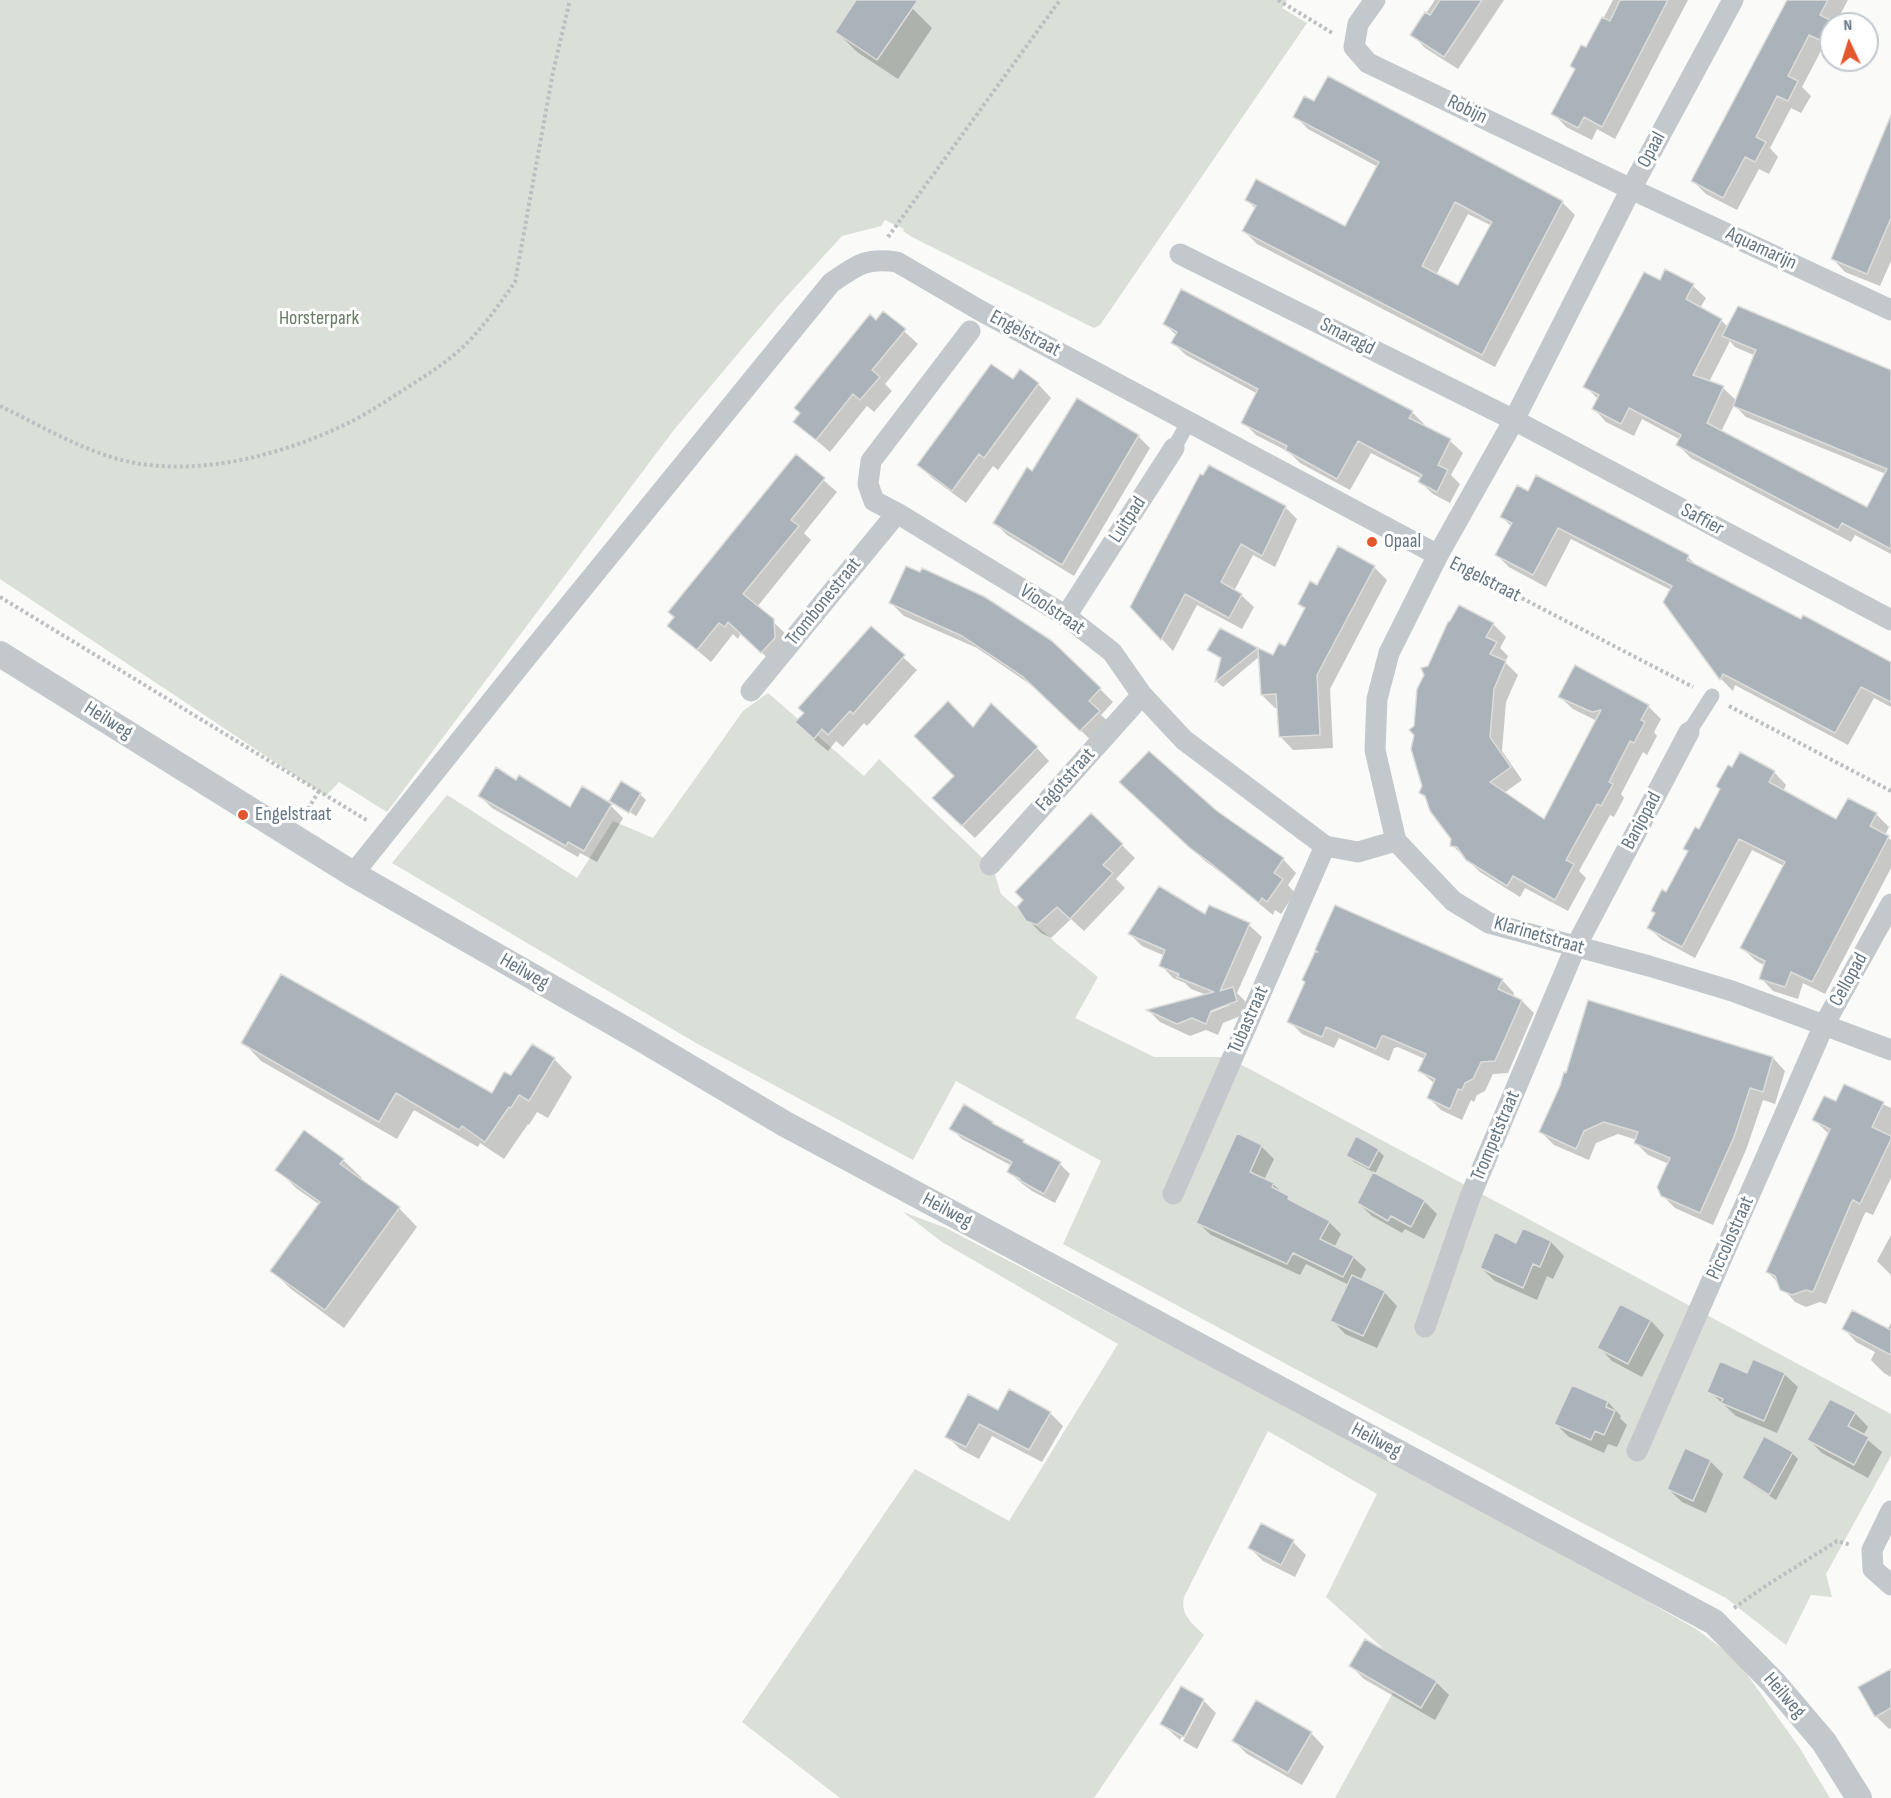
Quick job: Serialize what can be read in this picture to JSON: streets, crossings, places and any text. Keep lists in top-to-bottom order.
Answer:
{
  "streets": {
    "street": [
      "Robijn",
      "Opaal",
      "Aquamarijn",
      "Engelstraat",
      "Smaragd",
      "Luitpad",
      "Saffier",
      "Trombonestraat",
      "Vioolstraat",
      "Heilweg",
      "Fagotstraat",
      "Banjopad",
      "Klarinetstraat",
      "Cellopad",
      "Tubastraat",
      "Trompetstraat",
      "Piccolostraat"
    ]
  },
  "crossings": [
    ["Robijn", "Opaal"],
    ["Robijn", "Aquamarijn"],
    ["Opaal", "Aquamarijn"],
    ["Opaal", "Engelstraat"],
    ["Opaal", "Smaragd"],
    ["Opaal", "Saffier"],
    ["Engelstraat", "Luitpad"],
    ["Engelstraat", "Vioolstraat"],
    ["Engelstraat", "Banjopad"],
    ["Smaragd", "Saffier"],
    ["Luitpad", "Vioolstraat"],
    ["Trombonestraat", "Vioolstraat"],
    ["Vioolstraat", "Fagotstraat"],
    ["Vioolstraat", "Klarinetstraat"],
    ["Vioolstraat", "Tubastraat"],
    ["Banjopad", "Klarinetstraat"],
    ["Banjopad", "Trompetstraat"],
    ["Klarinetstraat", "Cellopad"],
    ["Klarinetstraat", "Trompetstraat"],
    ["Klarinetstraat", "Piccolostraat"],
    ["Cellopad", "Piccolostraat"]
  ],
  "parks": ["Horsterpark"],
  "places": ["Opaal", "Engelstraat"],
  "north": "top"
}
